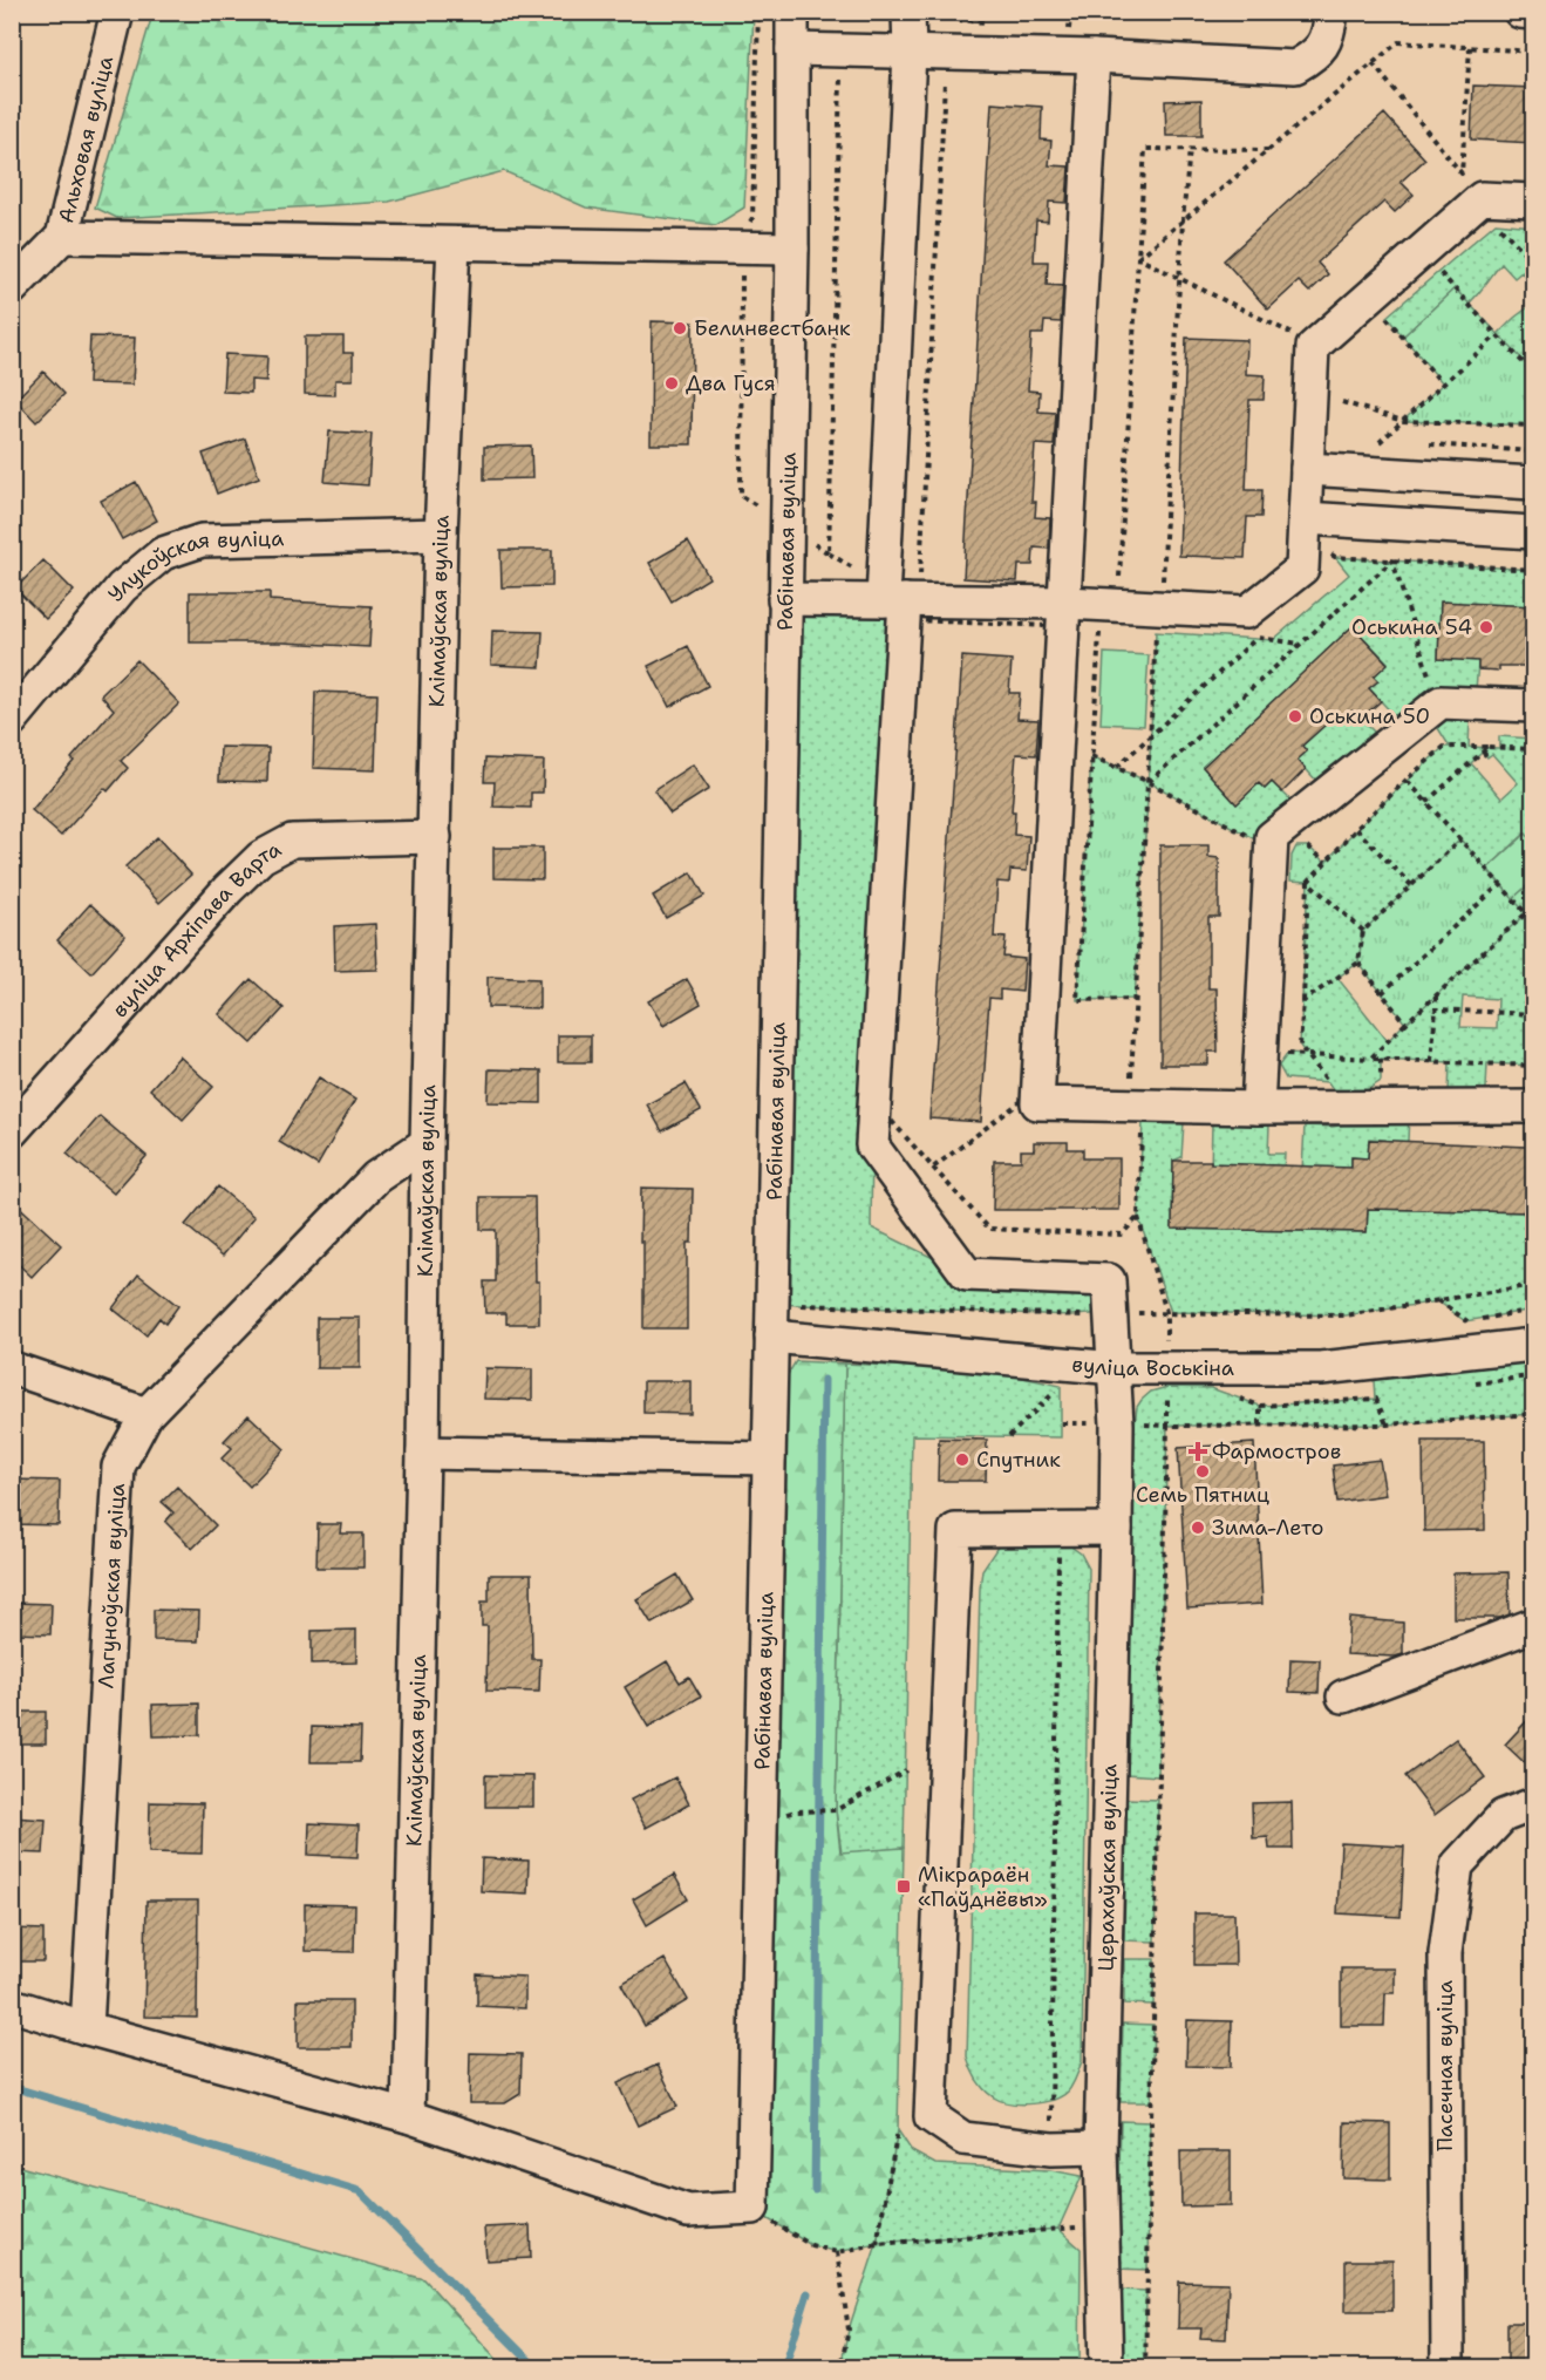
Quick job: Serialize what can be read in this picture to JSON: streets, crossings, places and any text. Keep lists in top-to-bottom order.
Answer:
{
  "streets": {
    "street": [
      "Альховая вуліца",
      "Рабінавая вуліца",
      "Улукоўская вуліца",
      "Клімаўская вуліца",
      "вуліца Архіпава Варта",
      "вуліца Воськіна",
      "Лагуноўская вуліца",
      "Церахаўская вуліца",
      "Пасечная вуліца"
    ]
  },
  "crossings": [
    ["Рабінавая вуліца", "вуліца Воськіна"],
    ["Улукоўская вуліца", "Клімаўская вуліца"],
    ["Клімаўская вуліца", "вуліца Архіпава Варта"],
    ["Клімаўская вуліца", "Лагуноўская вуліца"],
    ["вуліца Воськіна", "Церахаўская вуліца"]
  ],
  "places": {
    "other": [
      "Белинвестбанк",
      "Два Гуся",
      "Оськина 54",
      "Оськина 50",
      "Спутник",
      "Семь Пятниц",
      "Зима-Лето"
    ],
    "health": ["Фармостров"],
    "transit": ["Мікрараён «Паўднёвы»"]
  }
}
